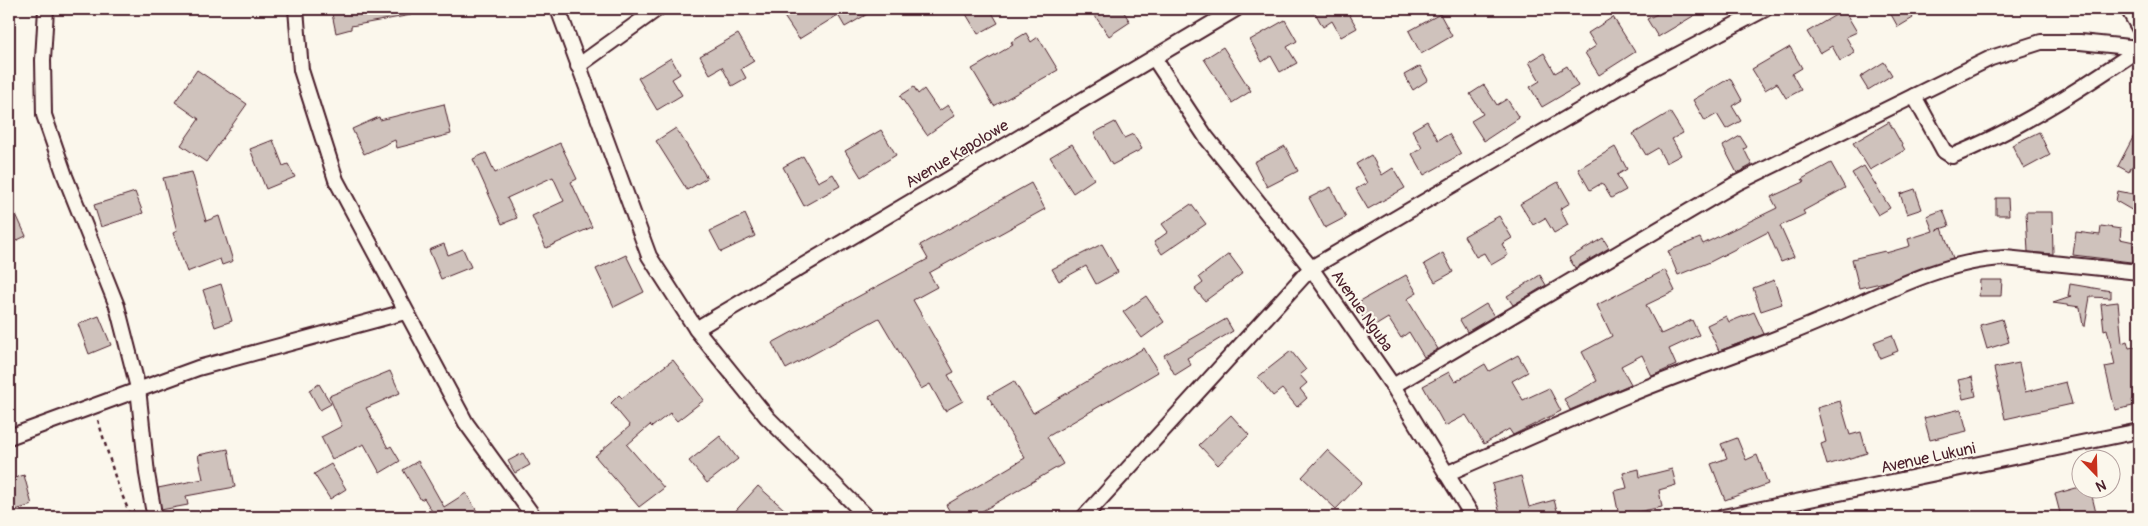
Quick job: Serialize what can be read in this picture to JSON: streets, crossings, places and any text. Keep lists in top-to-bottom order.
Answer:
{
  "streets": {
    "street": ["Avenue Kapolowe", "Avenue Nguba", "Avenue Lukuni"]
  },
  "crossings": [
    ["Avenue Kapolowe", "Avenue Nguba"]
  ],
  "north": "bottom right"
}
